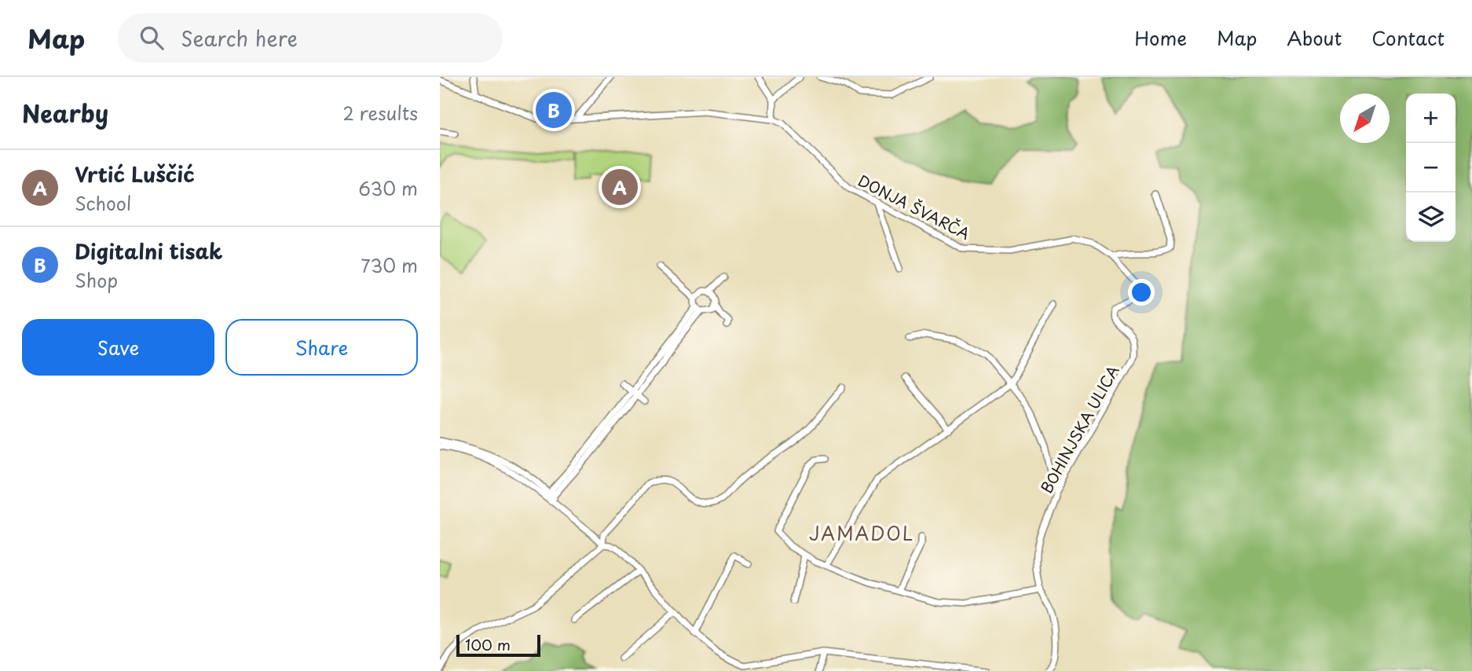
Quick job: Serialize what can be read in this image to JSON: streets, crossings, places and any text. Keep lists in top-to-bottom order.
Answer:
{
  "streets": {
    "street": ["DONJA ŠVARČA", "BOHINJSKA ULICA"]
  },
  "crossings": [
    ["DONJA ŠVARČA", "BOHINJSKA ULICA"]
  ],
  "districts": ["JAMADOL"],
  "scale_bar": "100 m",
  "north": "bottom left",
  "page": {
    "header": "Map",
    "search": "Search here",
    "nav": [
      "Home",
      "Map",
      "About",
      "Contact"
    ],
    "heading": ["Nearby", "2 results"],
    "pins": ["B", "A"],
    "map_buttons": ["+", "−"],
    "list": [
      {
        "mark": "A",
        "name": "Vrtić Luščić",
        "note": "School",
        "value": "630 m"
      },
      {
        "mark": "B",
        "name": "Digitalni tisak",
        "note": "Shop",
        "value": "730 m"
      }
    ],
    "buttons": ["Save", "Share"],
    "scale": "100 m"
  }
}
